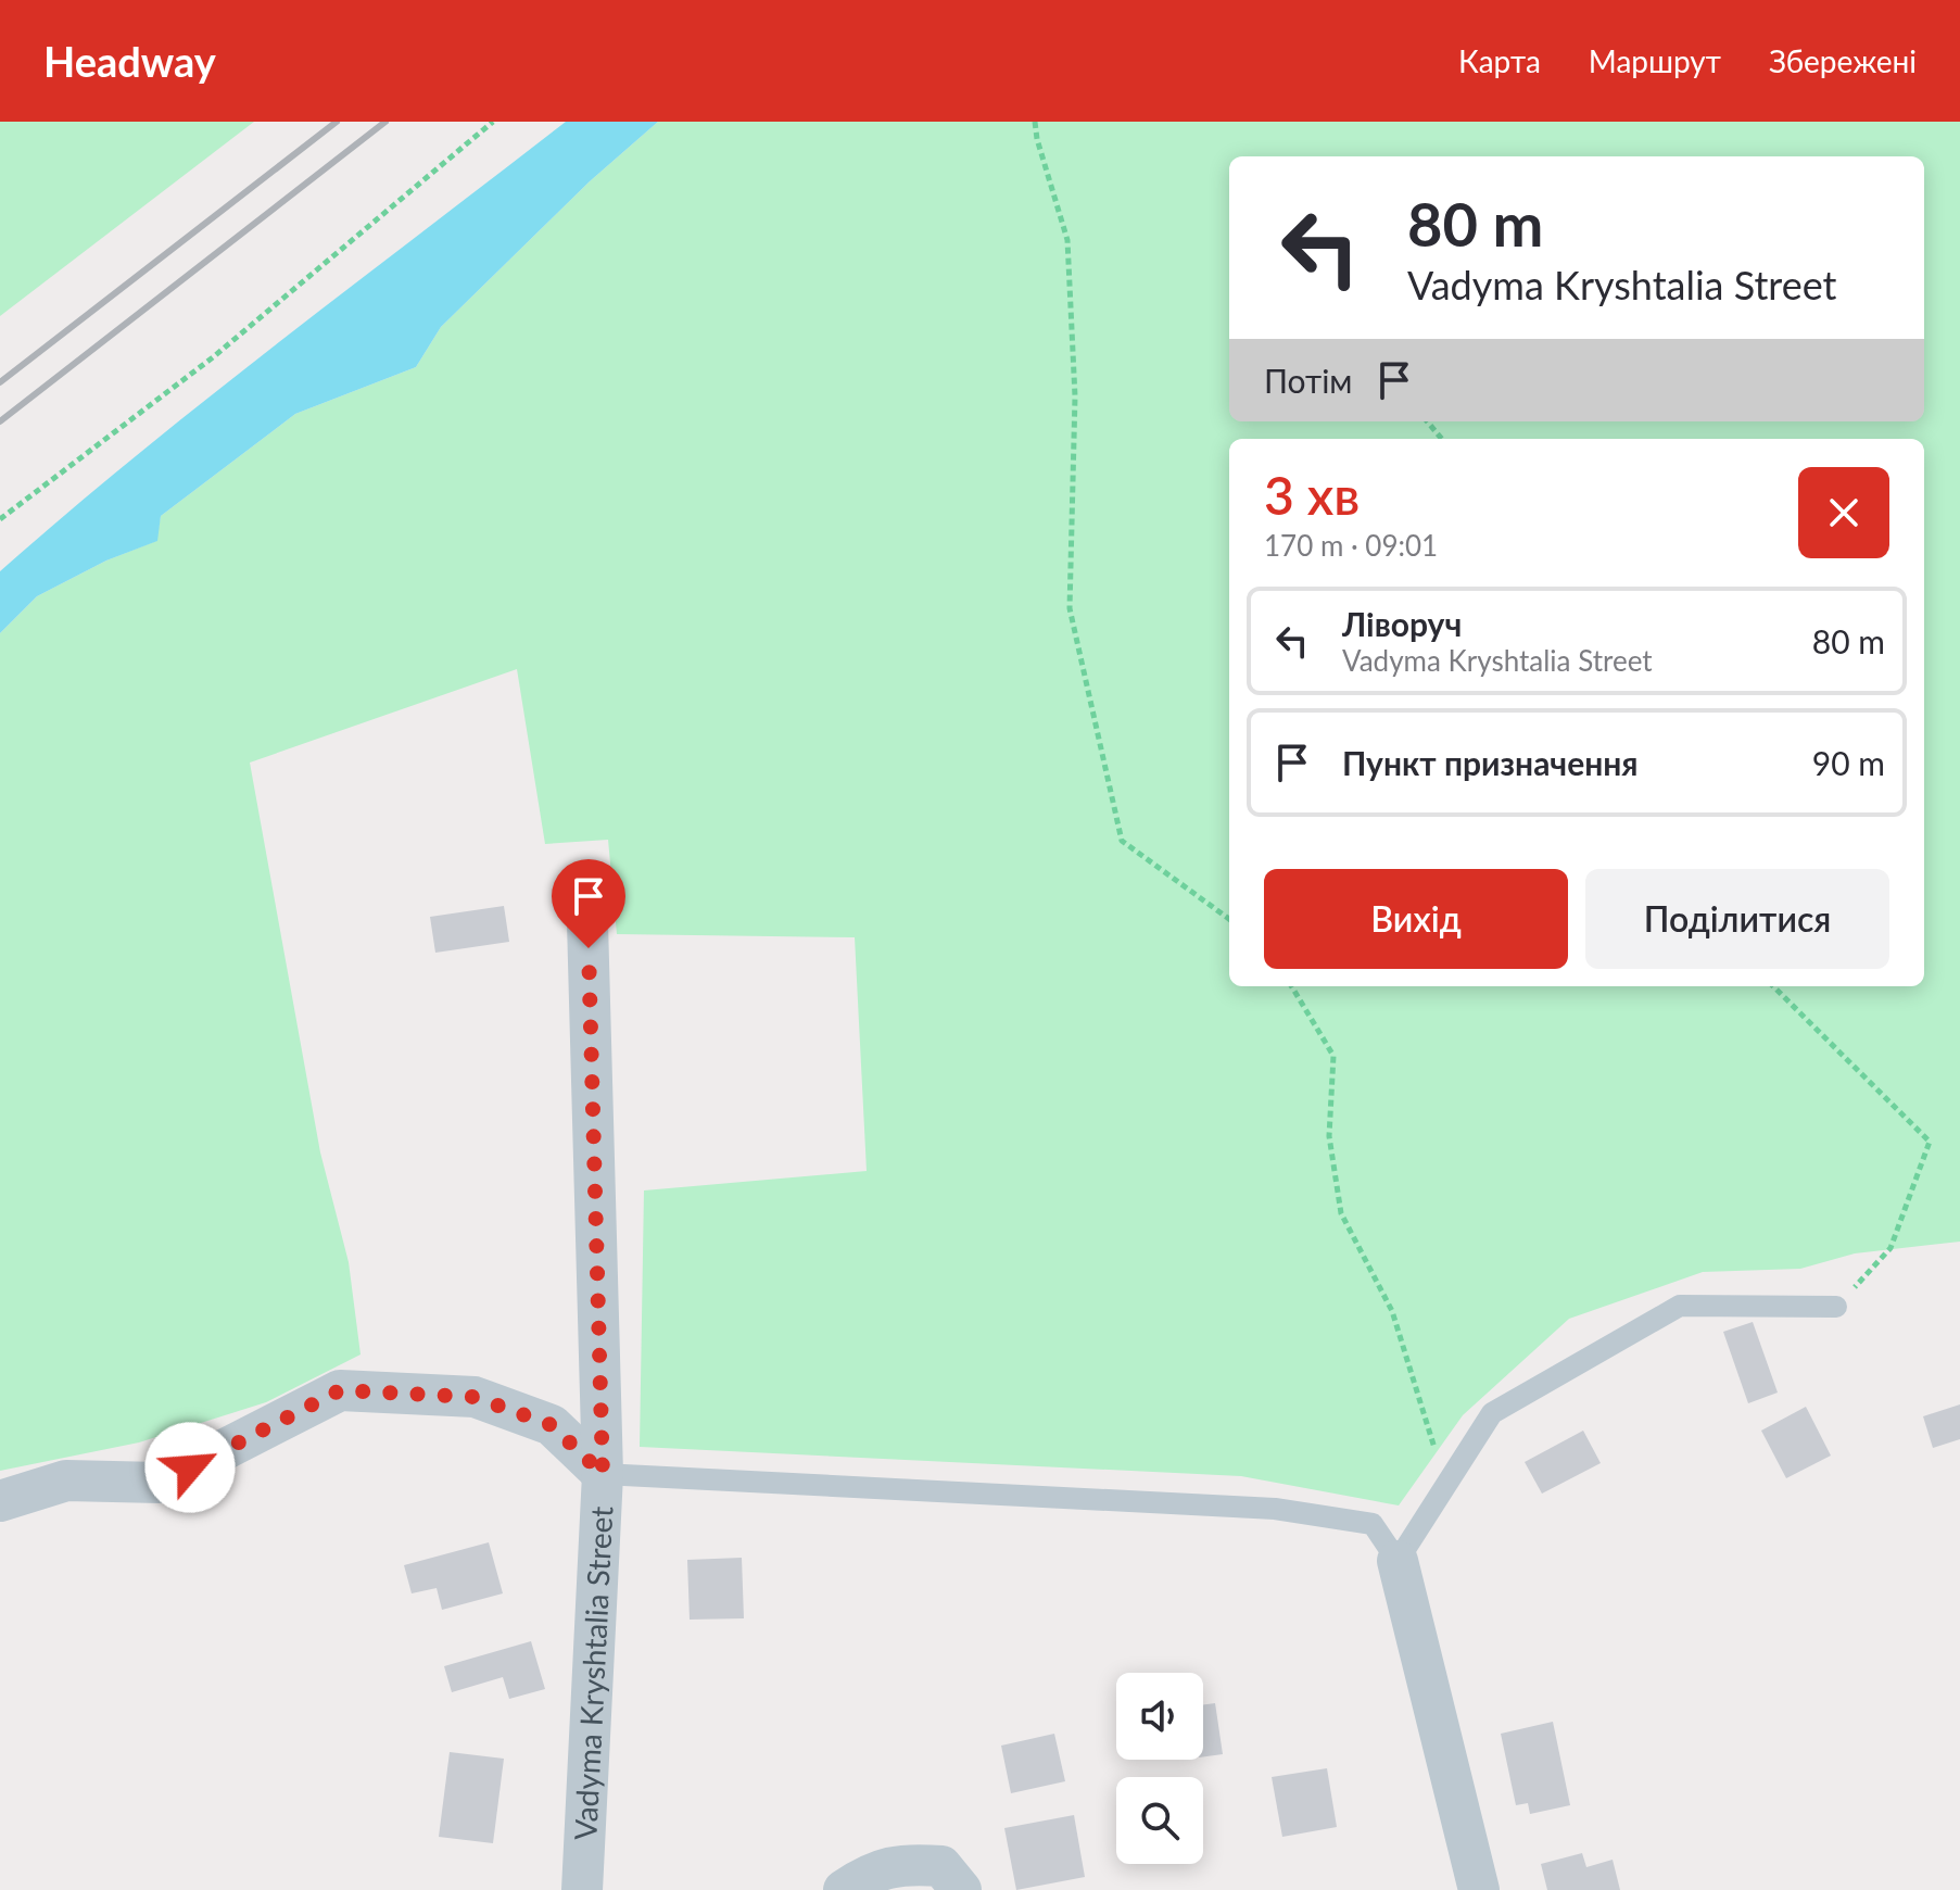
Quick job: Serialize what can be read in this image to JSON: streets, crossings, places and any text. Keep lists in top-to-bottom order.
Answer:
{
  "streets": {
    "street": ["Vadyma Kryshtalia Street"]
  },
  "page": {
    "header": "Headway",
    "nav": ["Карта", "Маршрут", "Збережені"],
    "turn": ["80 m", "Vadyma Kryshtalia Street"],
    "then": "Потім",
    "heading": ["3 хв", "170 m · 09:01"],
    "list": [
      {
        "name": "Ліворуч",
        "note": "Vadyma Kryshtalia Street",
        "value": "80 m"
      },
      {
        "name": "Пункт призначення",
        "value": "90 m"
      }
    ],
    "buttons": ["Вихід", "Поділитися"]
  }
}
